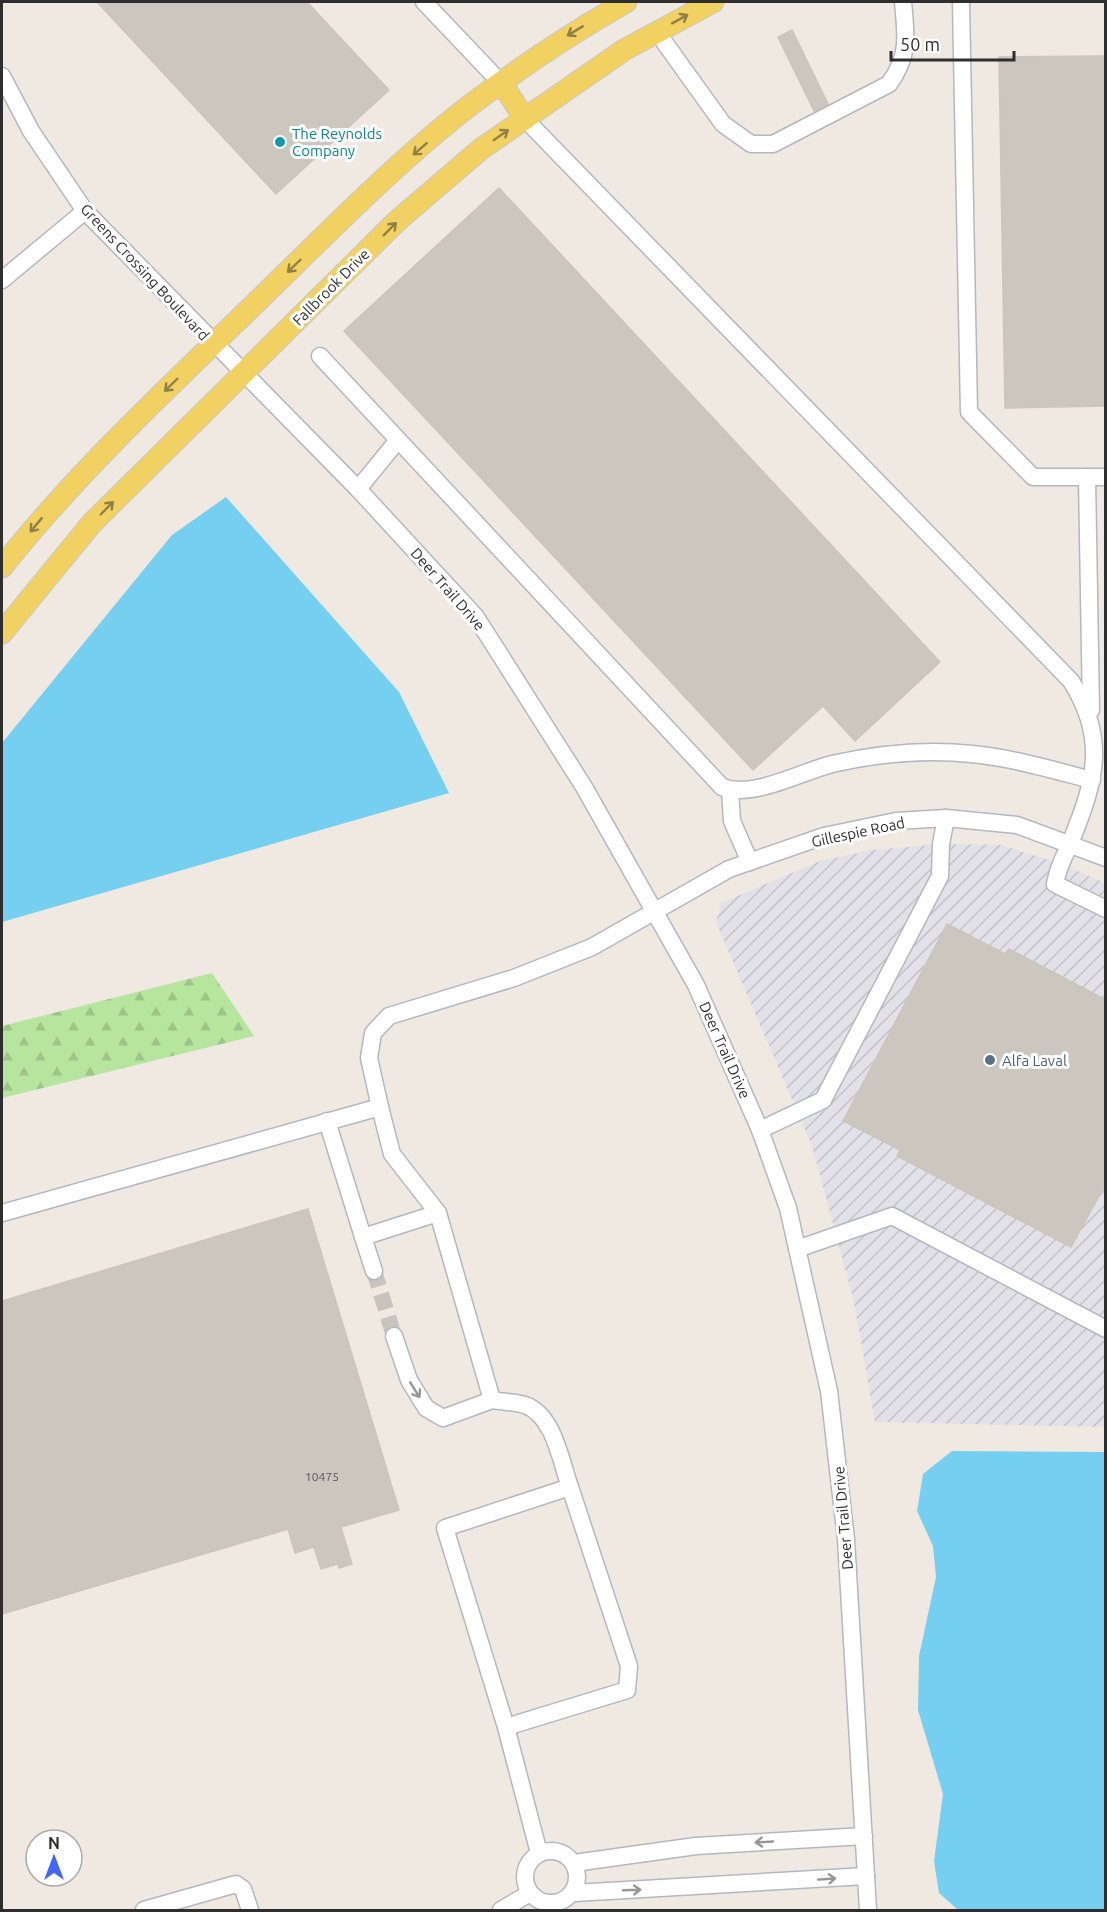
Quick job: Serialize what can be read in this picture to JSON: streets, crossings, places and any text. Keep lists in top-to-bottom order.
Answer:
{
  "streets": {
    "main road": ["Fallbrook Drive"],
    "street": ["Greens Crossing Boulevard", "Deer Trail Drive", "Gillespie Road"]
  },
  "crossings": [
    ["Greens Crossing Boulevard", "Deer Trail Drive"],
    ["Fallbrook Drive", "Deer Trail Drive"],
    ["Deer Trail Drive", "Gillespie Road"]
  ],
  "places": ["The Reynolds Company", "Alfa Laval"],
  "house_numbers": ["10475"],
  "scale_bar": "50 m",
  "north": "top"
}
